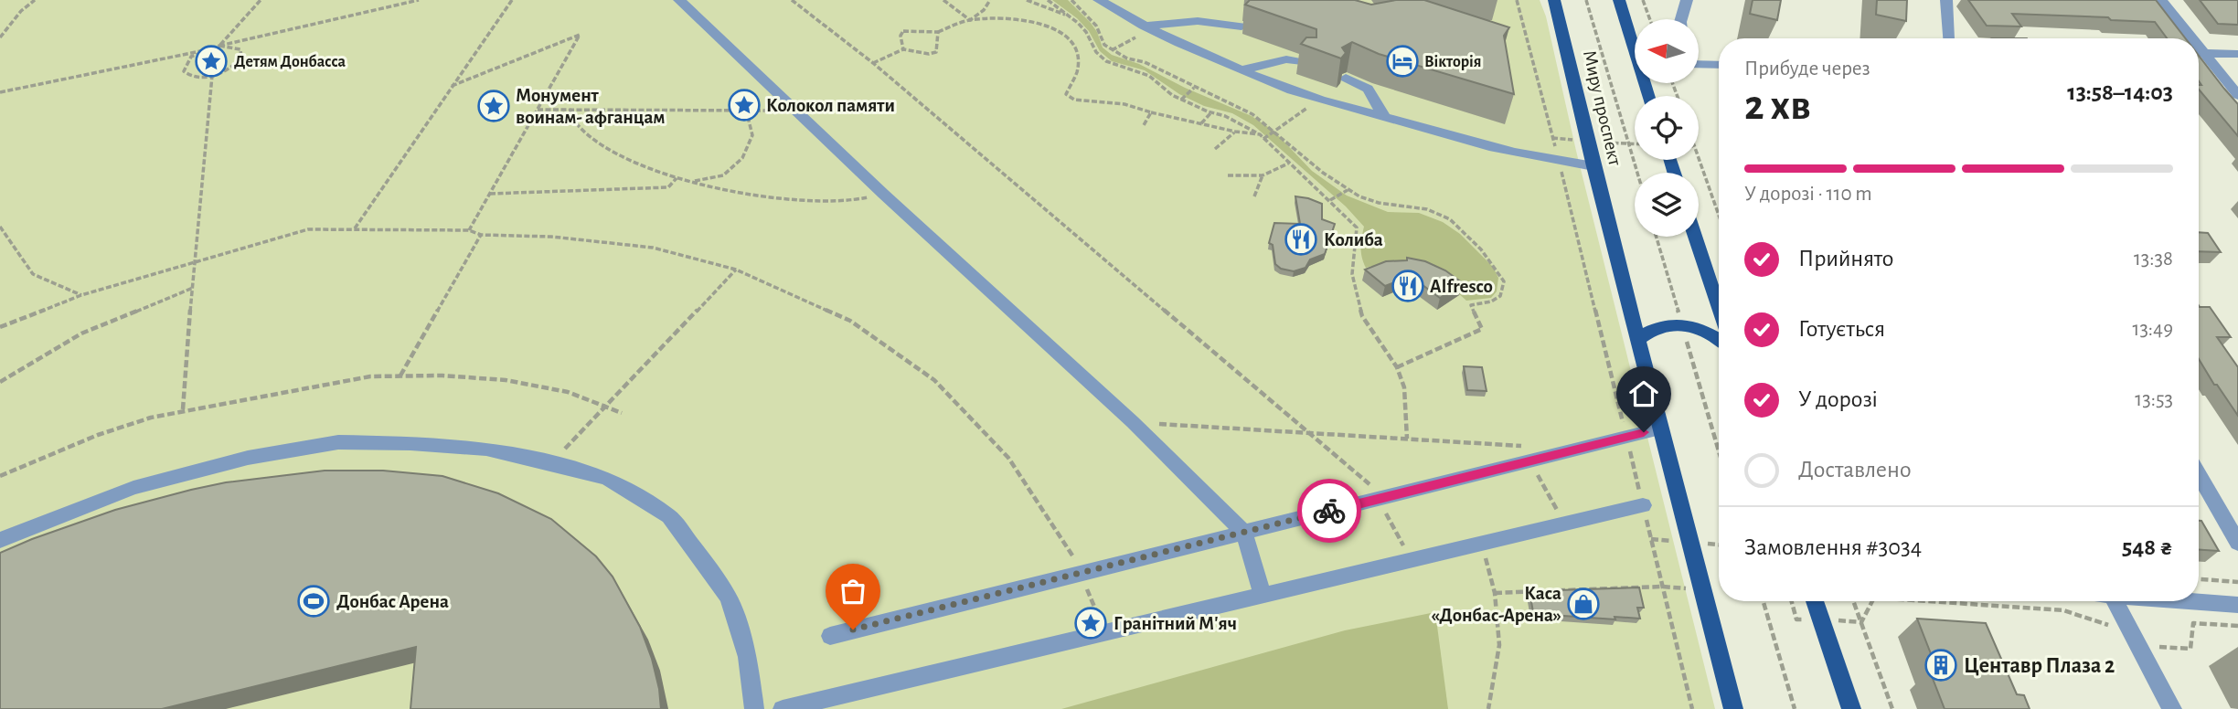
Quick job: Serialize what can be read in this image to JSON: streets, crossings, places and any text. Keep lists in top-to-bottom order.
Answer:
{
  "streets": {
    "main road": ["Миру проспект"]
  },
  "places": {
    "place": [
      "Детям Донбасса",
      "Колокол памяти",
      "Монумент воинам- афганцам",
      "Гранітний М'яч"
    ],
    "hotel": ["Вікторія"],
    "restaurant": ["Колиба", "Alfresco"],
    "sports": ["Донбас Арена"],
    "shop": ["Каса «Донбас-Арена»"],
    "building": ["Центавр Плаза 2"]
  },
  "north": "left",
  "page": {
    "heading": ["2 хв", "Прибуде через", "13:58–14:03"],
    "panel": ["Замовлення #3034", "548 ₴"],
    "bar": "У дорозі · 110 m",
    "list": [
      ["Прийнято", "13:38"],
      ["Готується", "13:49"],
      ["У дорозі", "13:53"],
      "Доставлено"
    ]
  }
}
